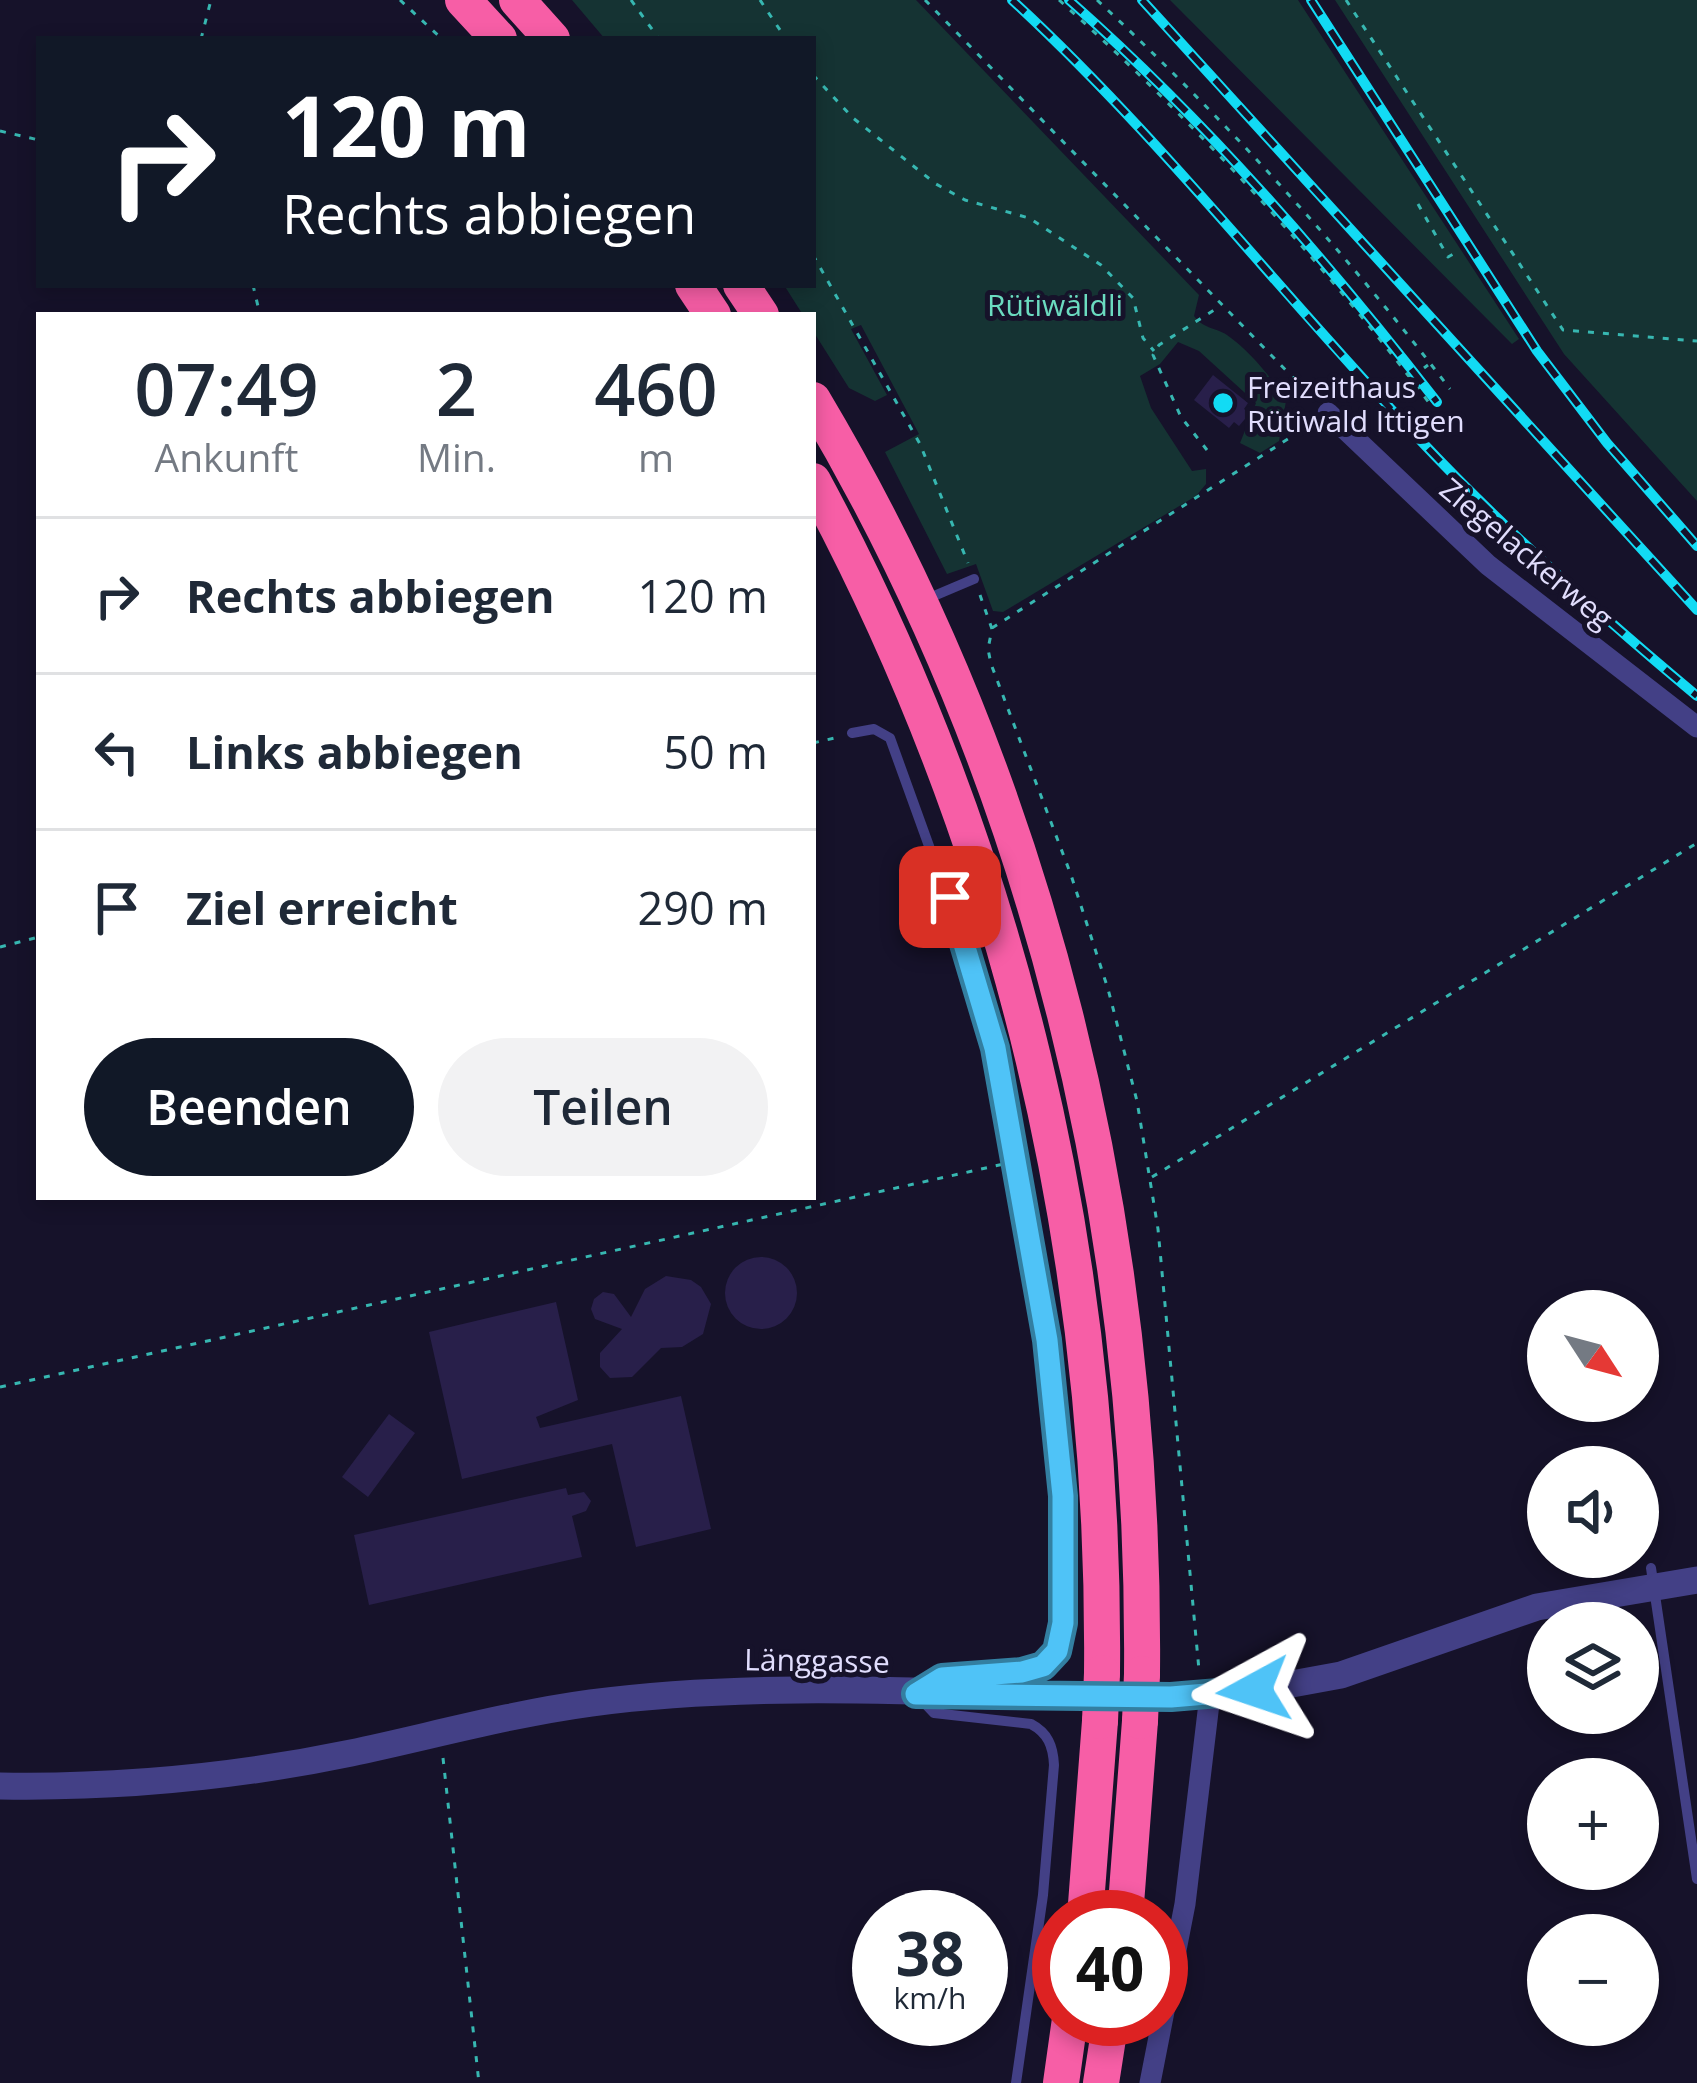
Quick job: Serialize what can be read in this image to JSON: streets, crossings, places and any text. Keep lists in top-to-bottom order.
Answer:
{
  "streets": {
    "street": ["Ziegelackerweg", "Länggasse"]
  },
  "parks": ["Rütiwäldli"],
  "places": ["Freizeithaus Rütiwald Ittigen"],
  "north": "bottom right",
  "page": {
    "turn": ["120 m", "Rechts abbiegen"],
    "eta": [
      "07:49",
      "Ankunft",
      "2",
      "Min.",
      "460",
      "m"
    ],
    "list": [
      {
        "name": "Rechts abbiegen",
        "value": "120 m"
      },
      {
        "name": "Links abbiegen",
        "value": "50 m"
      },
      {
        "name": "Ziel erreicht",
        "value": "290 m"
      }
    ],
    "buttons": ["Beenden", "Teilen"],
    "map_buttons": ["+", "−"],
    "speed": "38 km/h",
    "limit": "40"
  }
}
